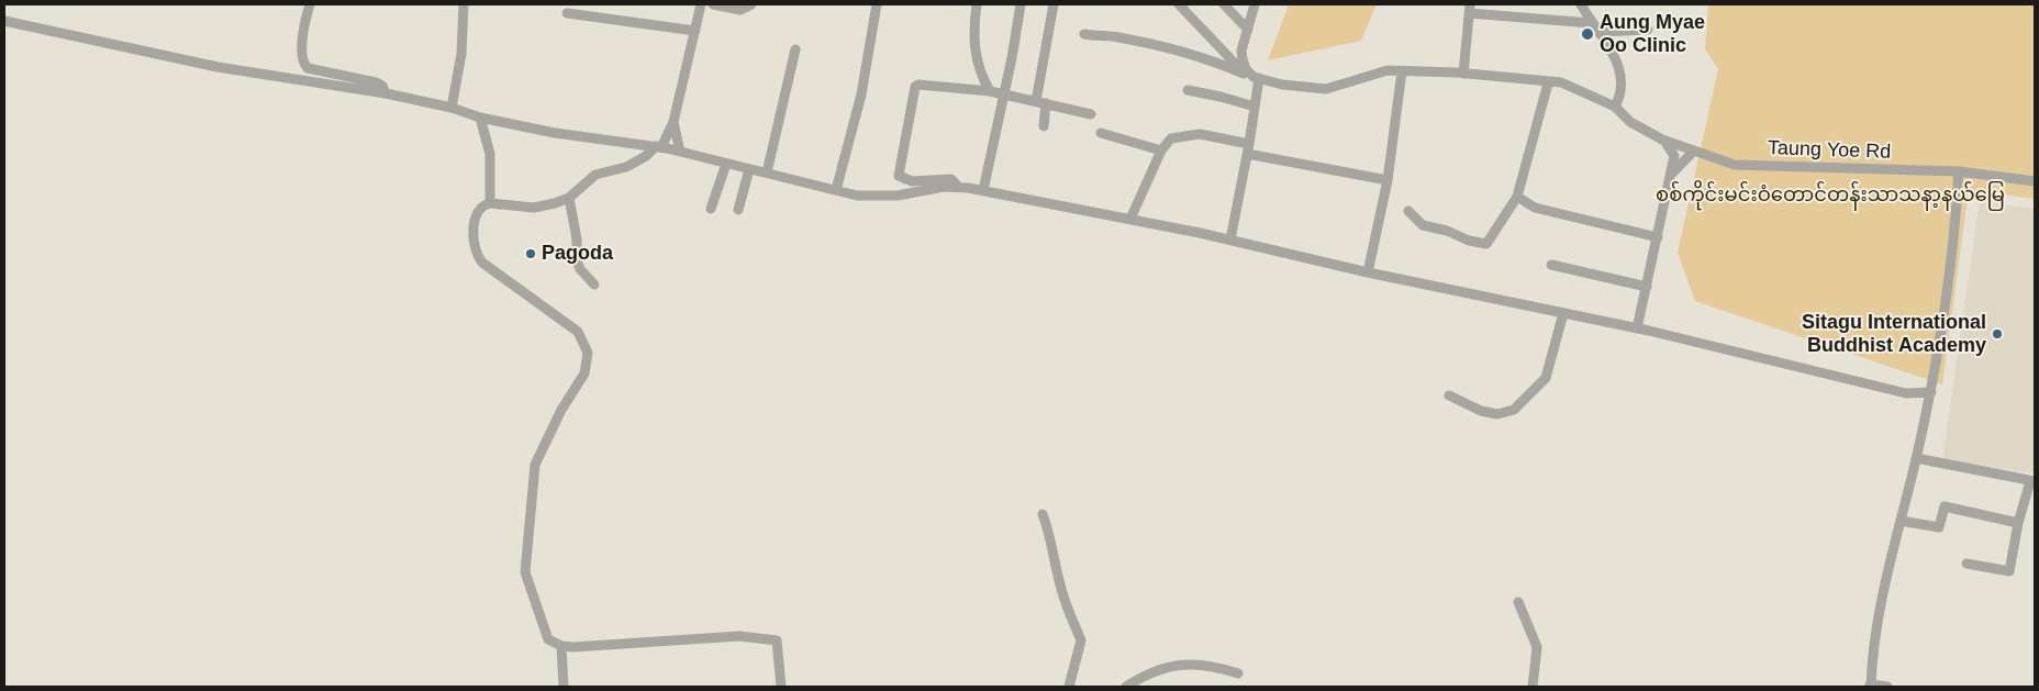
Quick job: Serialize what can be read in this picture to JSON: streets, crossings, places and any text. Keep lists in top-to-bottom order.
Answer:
{
  "streets": {
    "street": ["Taung Yoe Rd"]
  },
  "parks": ["စစ်ကိုင်းမင်းဝံတောင်တန်းသာသနာ့နယ်မြေ"],
  "places": ["Aung Myae Oo Clinic", "Pagoda", "Sitagu International Buddhist Academy"]
}
